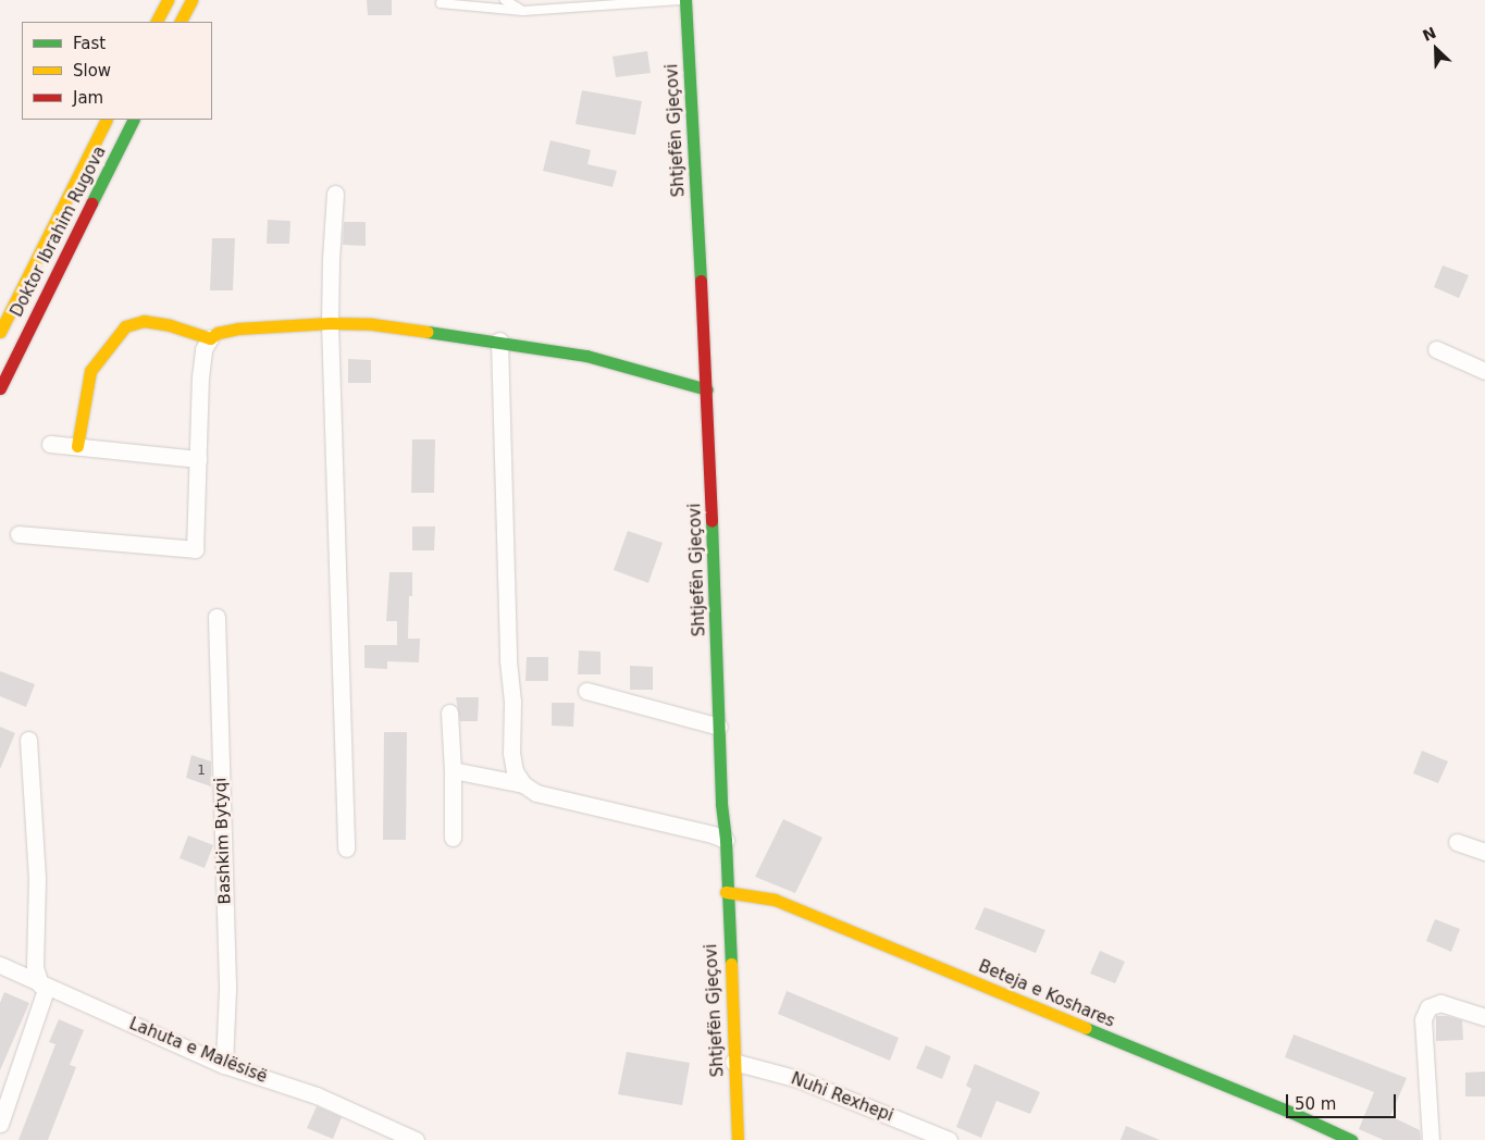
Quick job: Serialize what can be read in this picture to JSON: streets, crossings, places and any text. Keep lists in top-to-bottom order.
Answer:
{
  "streets": {
    "main road": ["Shtjefën Gjeçovi", "Doktor Ibrahim Rugova", "Beteja e Koshares"],
    "street": ["Bashkim Bytyqi", "Lahuta e Malësisë", "Nuhi Rexhepi"]
  },
  "crossings": [
    ["Shtjefën Gjeçovi", "Beteja e Koshares"],
    ["Shtjefën Gjeçovi", "Nuhi Rexhepi"],
    ["Bashkim Bytyqi", "Lahuta e Malësisë"]
  ],
  "house_numbers": ["1"],
  "legend": ["Fast", "Slow", "Jam"],
  "scale_bar": "50 m",
  "north": "top left"
}
